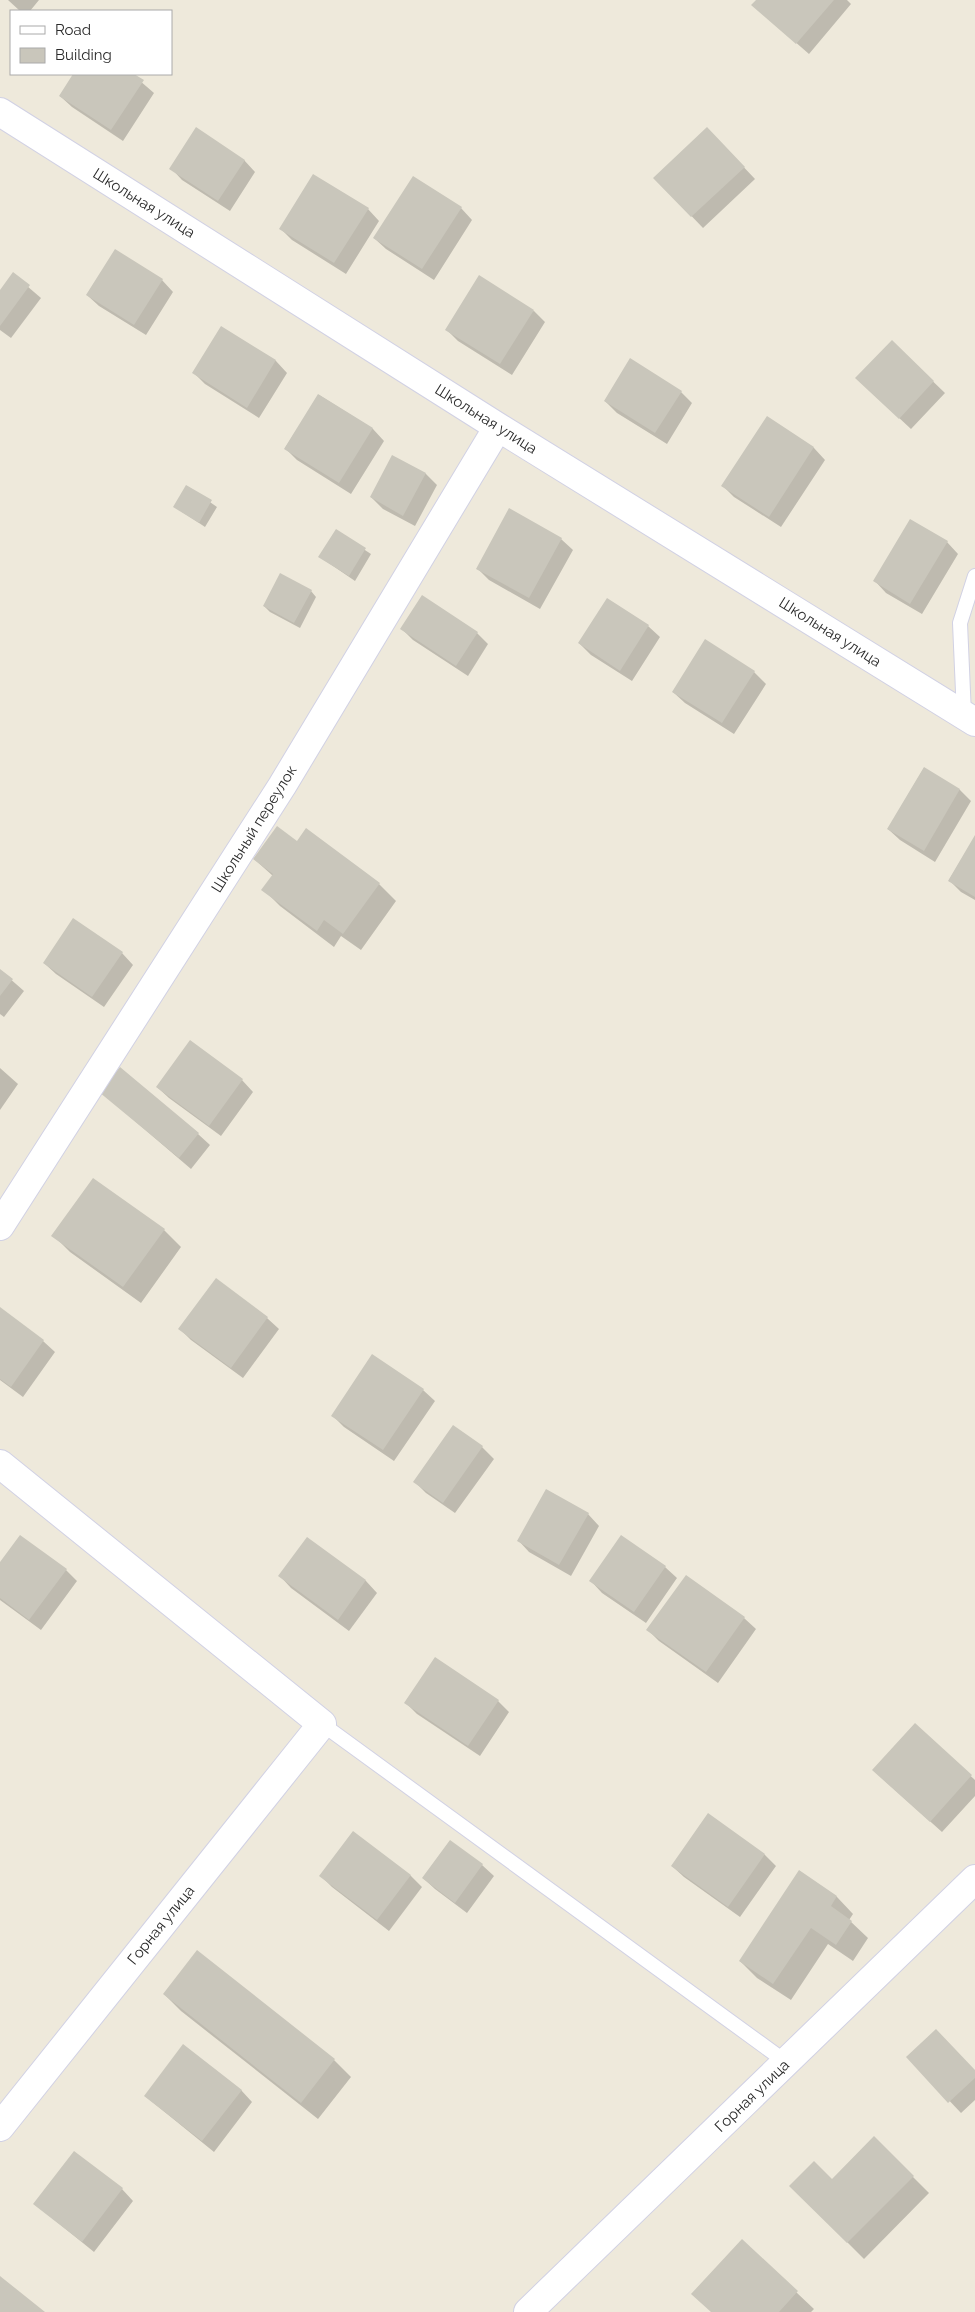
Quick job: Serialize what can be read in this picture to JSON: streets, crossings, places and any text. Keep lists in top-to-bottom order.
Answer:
{
  "streets": {
    "street": ["Школьная улица", "Школьный переулок", "Горная улица"]
  },
  "crossings": [
    ["Школьная улица", "Школьный переулок"]
  ],
  "legend": ["Road", "Building"]
}
